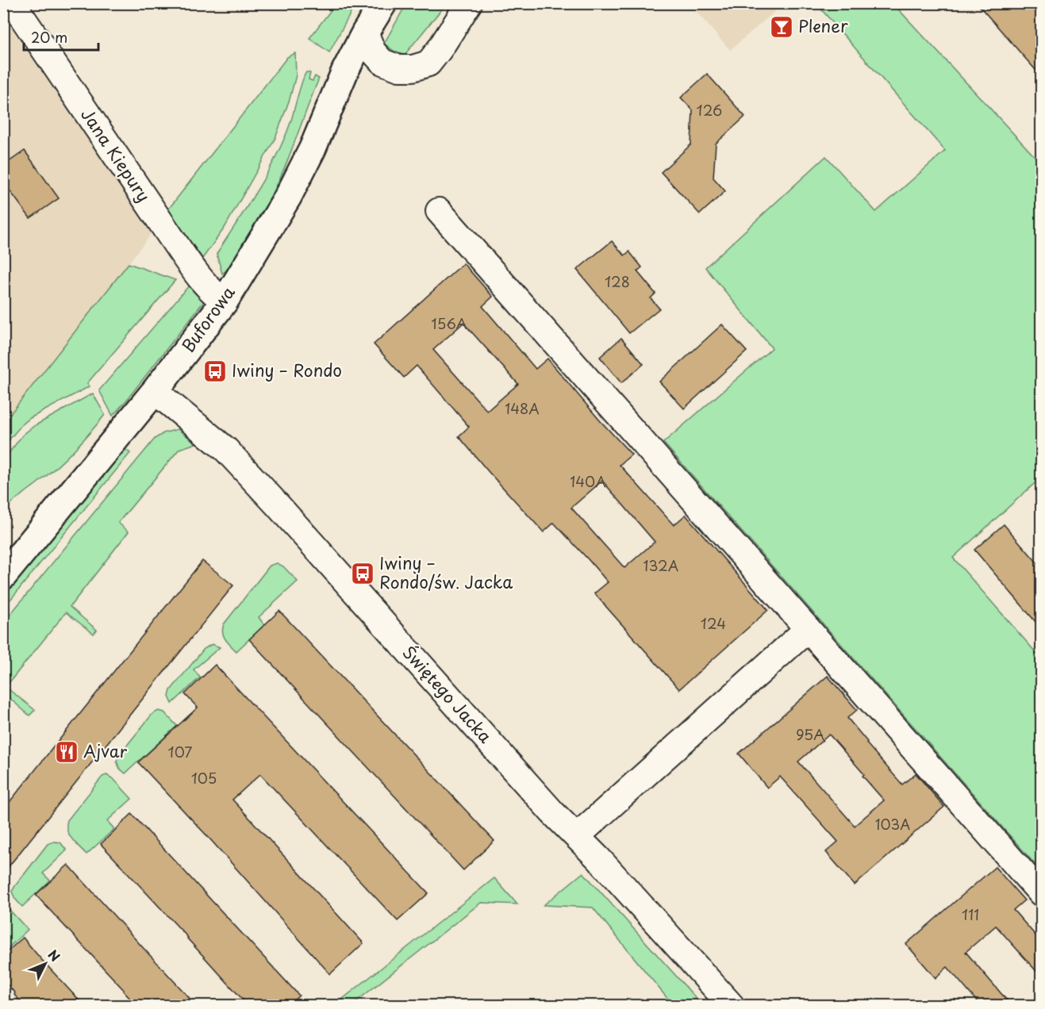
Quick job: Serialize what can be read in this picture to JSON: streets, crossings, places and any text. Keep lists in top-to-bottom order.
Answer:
{
  "streets": {
    "main road": ["Buforowa"],
    "street": ["Jana Kiepury", "Świętego Jacka"]
  },
  "crossings": [
    ["Jana Kiepury", "Buforowa"],
    ["Buforowa", "Świętego Jacka"]
  ],
  "places": {
    "bar": ["Plener"],
    "bus stop": ["Iwiny – Rondo", "Iwiny – Rondo/św. Jacka"],
    "restaurant": ["Ajvar"]
  },
  "house_numbers": [
    "126",
    "128",
    "156A",
    "148A",
    "140A",
    "132A",
    "124",
    "95A",
    "107",
    "105",
    "103A",
    "111"
  ],
  "scale_bar": "20 m",
  "north": "top right"
}
